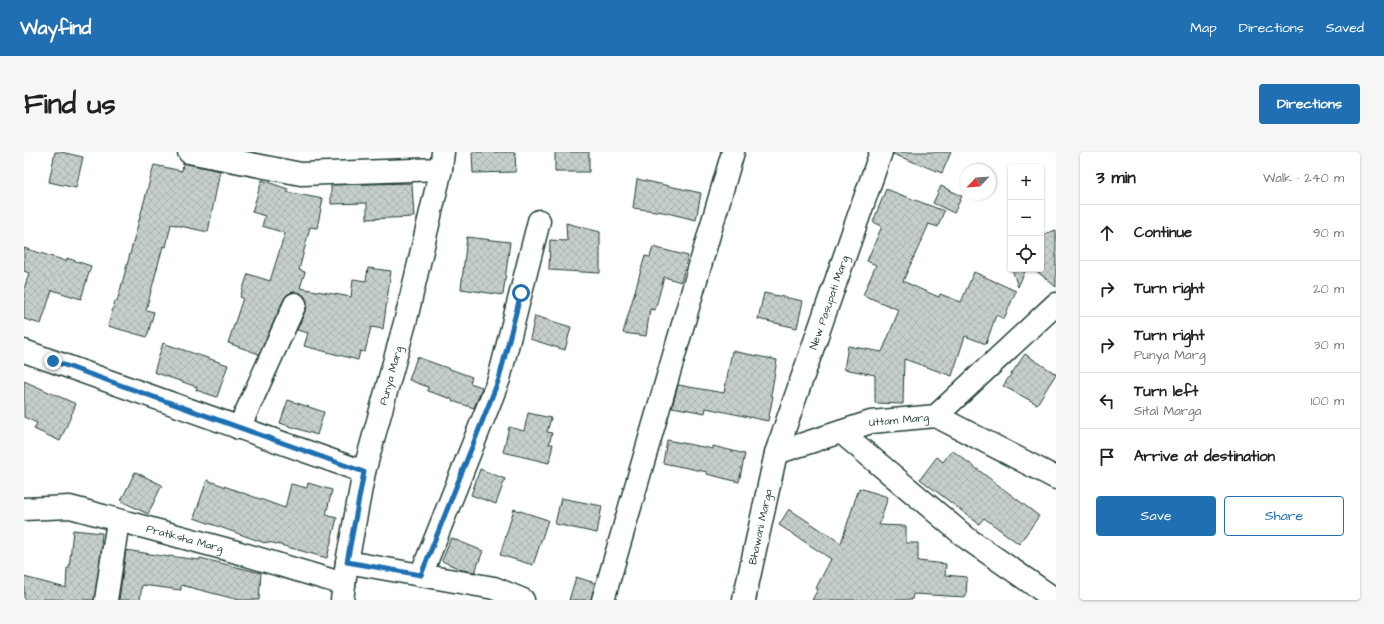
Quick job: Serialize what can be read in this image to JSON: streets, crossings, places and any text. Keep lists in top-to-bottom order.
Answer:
{
  "streets": {
    "street": [
      "New Pasupati Marg",
      "Punya Marg",
      "Uttam Marg",
      "Bhawani Marga",
      "Pratiksha Marg"
    ]
  },
  "crossings": [
    ["New Pasupati Marg", "Uttam Marg"],
    ["New Pasupati Marg", "Bhawani Marga"],
    ["Punya Marg", "Pratiksha Marg"],
    ["Uttam Marg", "Bhawani Marga"]
  ],
  "north": "bottom left",
  "page": {
    "header": "Wayfind",
    "nav": ["Map", "Directions", "Saved"],
    "buttons": [
      "Directions",
      ["Save", "Share"]
    ],
    "title": "Find us",
    "heading": ["3 min", "Walk · 240 m"],
    "map_buttons": ["+", "−"],
    "list": [
      ["Continue", "90 m"],
      ["Turn right", "20 m"],
      ["Turn right", "Punya Marg", "30 m"],
      ["Turn left", "Sital Marga", "100 m"],
      "Arrive at destination"
    ]
  }
}
